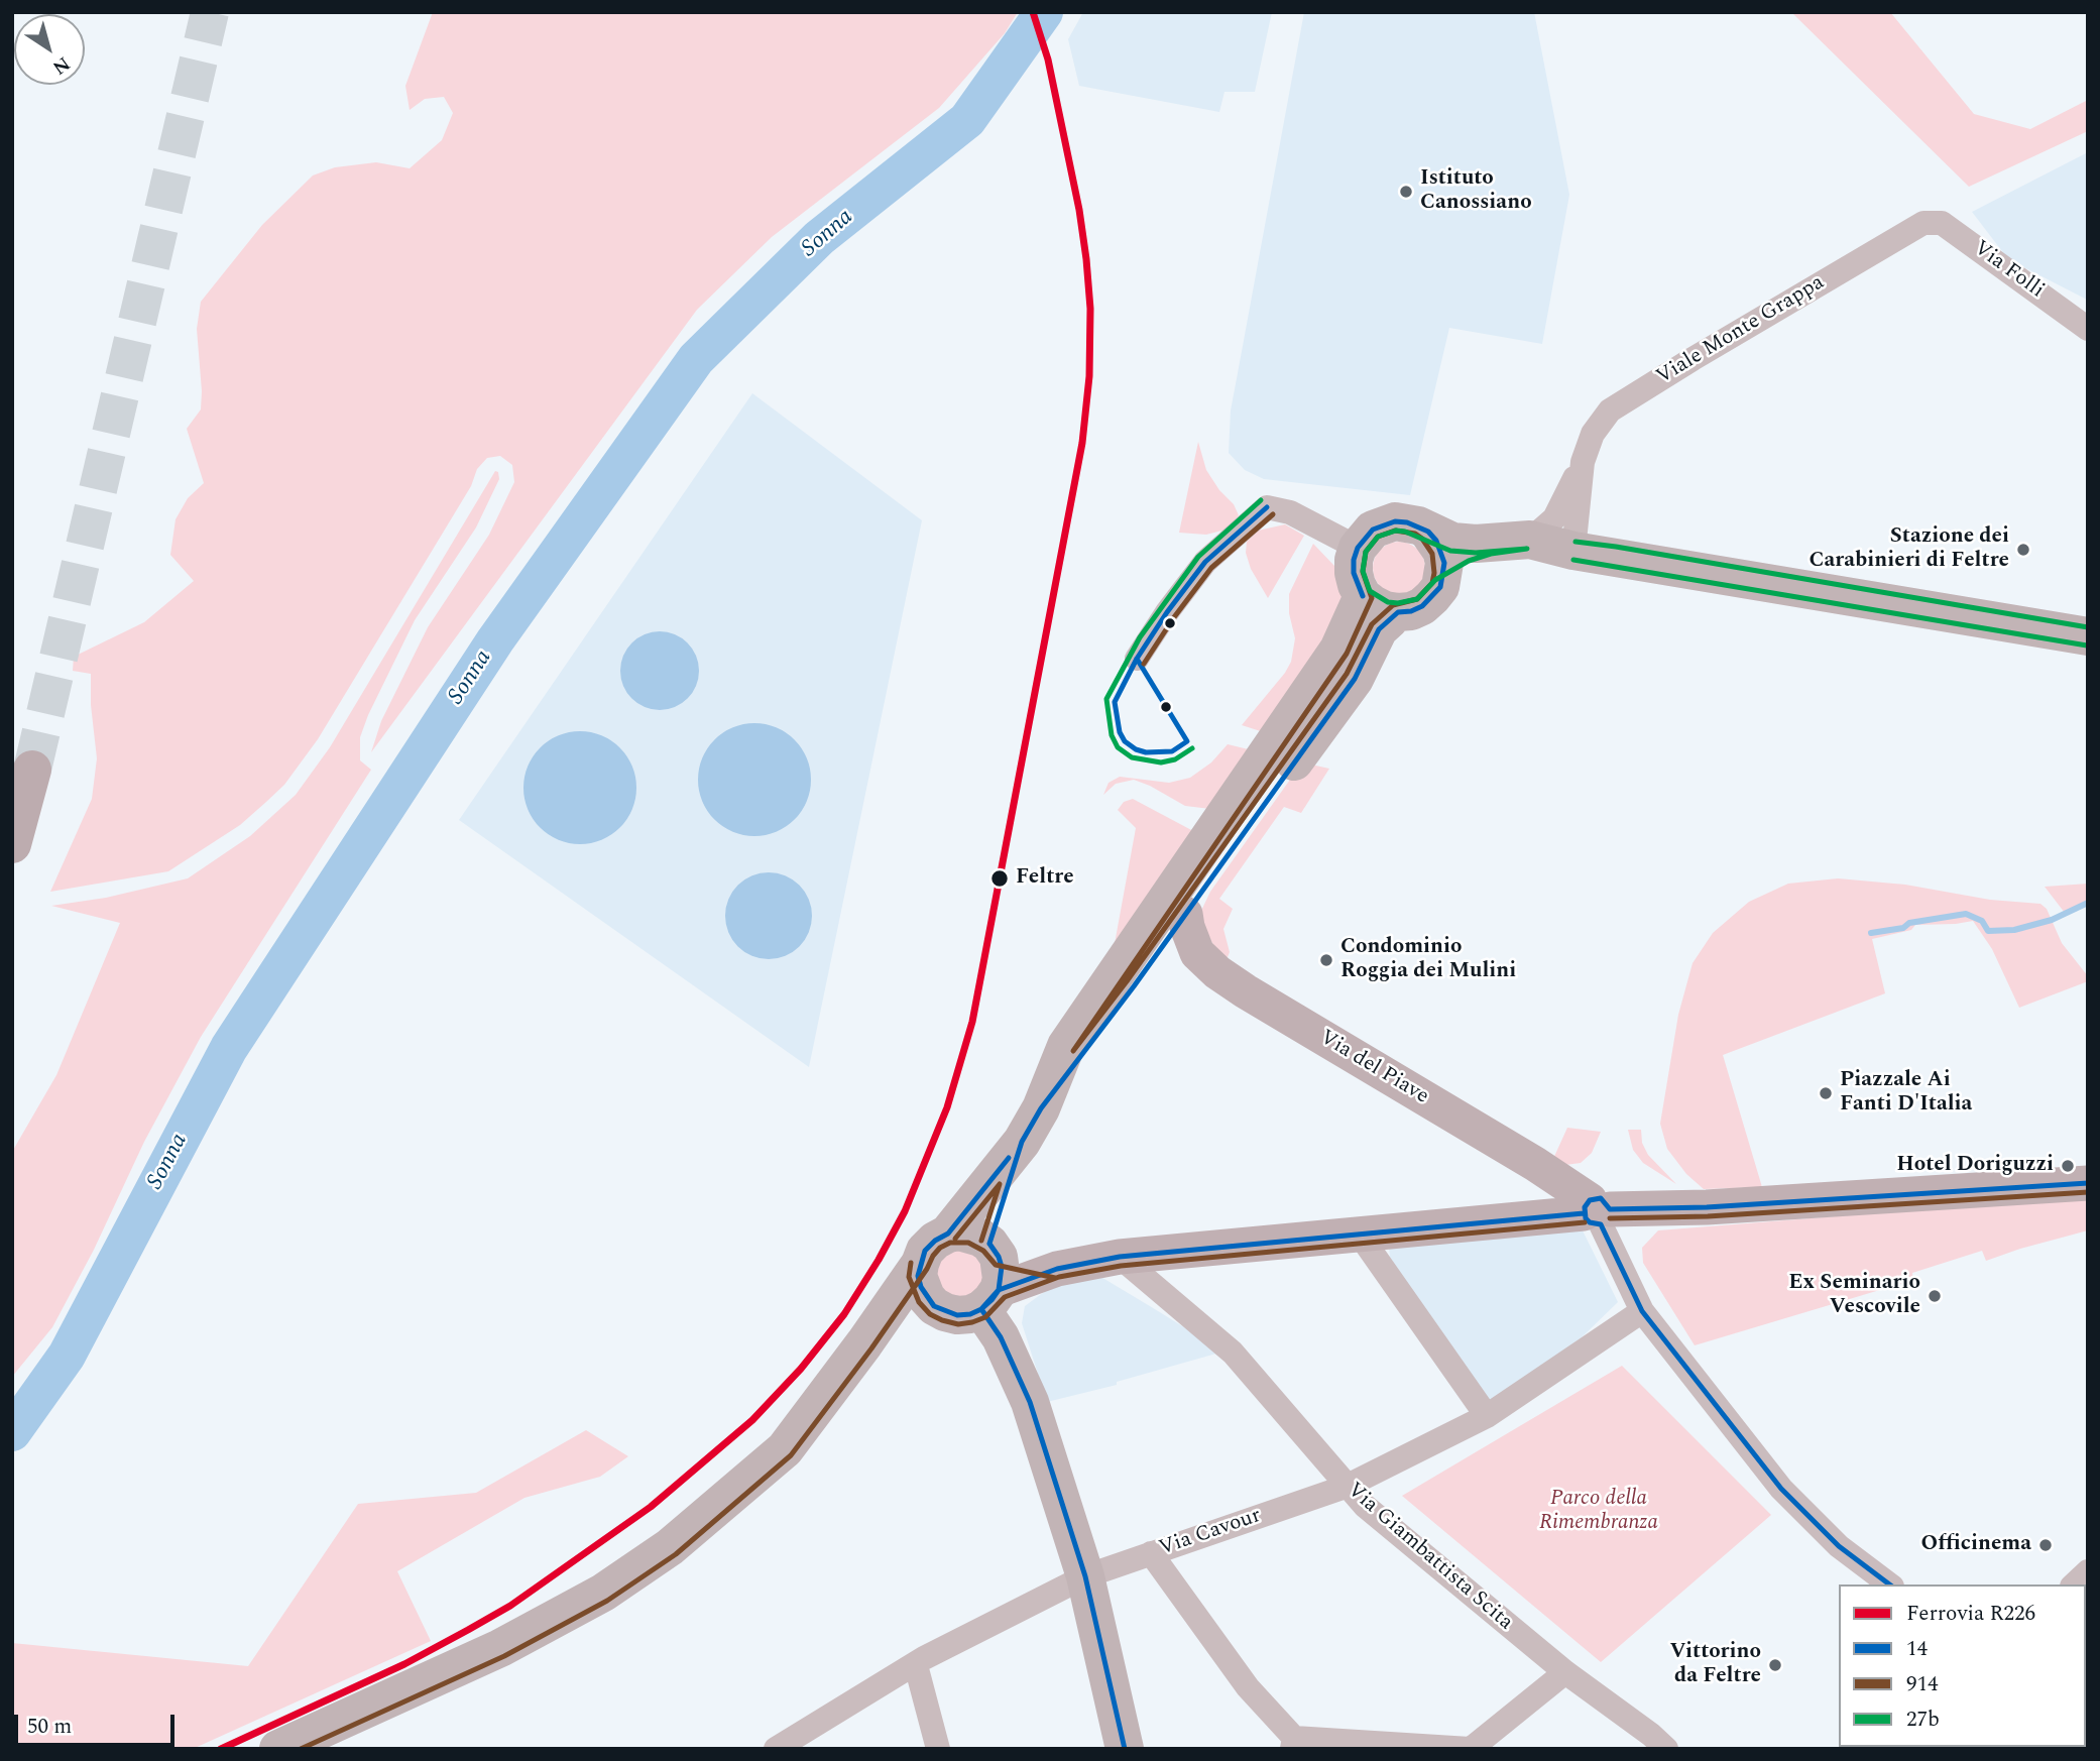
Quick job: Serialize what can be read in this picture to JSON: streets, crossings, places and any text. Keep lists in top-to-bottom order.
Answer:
{
  "streets": {
    "street": [
      "Via Folli",
      "Viale Monte Grappa",
      "Via del Piave",
      "Via Cavour",
      "Via Giambattista Scita"
    ]
  },
  "crossings": [
    ["Via Folli", "Viale Monte Grappa"],
    ["Via Cavour", "Via Giambattista Scita"]
  ],
  "water": ["Sonna"],
  "parks": ["Parco della Rimembranza"],
  "places": [
    "Istituto Canossiano",
    "Stazione dei Carabinieri di Feltre",
    "Feltre",
    "Condominio Roggia dei Mulini",
    "Piazzale Ai Fanti D'Italia",
    "Hotel Doriguzzi",
    "Ex Seminario Vescovile",
    "Officinema",
    "Vittorino da Feltre"
  ],
  "lines": [
    "rail line R226",
    "transit line 27b",
    "transit line 14",
    "transit line 914"
  ],
  "legend": [
    "Ferrovia R226",
    "14",
    "914",
    "27b"
  ],
  "scale_bar": "50 m",
  "north": "bottom right"
}
